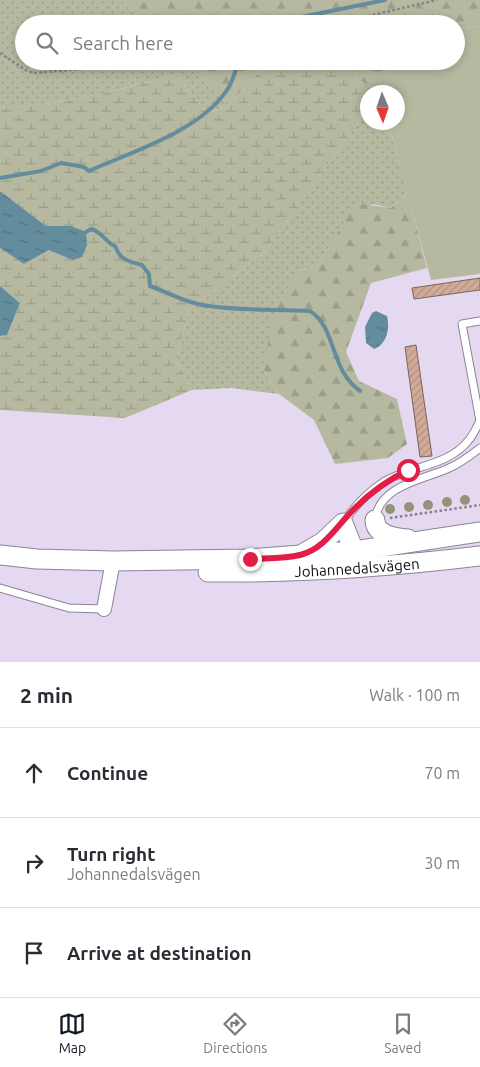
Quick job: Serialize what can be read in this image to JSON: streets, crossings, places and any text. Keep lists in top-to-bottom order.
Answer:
{
  "streets": {
    "main road": ["Johannedalsvägen"]
  },
  "north": "bottom",
  "page": {
    "search": "Search here",
    "heading": ["2 min", "Walk · 100 m"],
    "list": [
      ["Continue", "70 m"],
      ["Turn right", "Johannedalsvägen", "30 m"],
      "Arrive at destination"
    ],
    "nav": ["Map", "Directions", "Saved"]
  }
}
